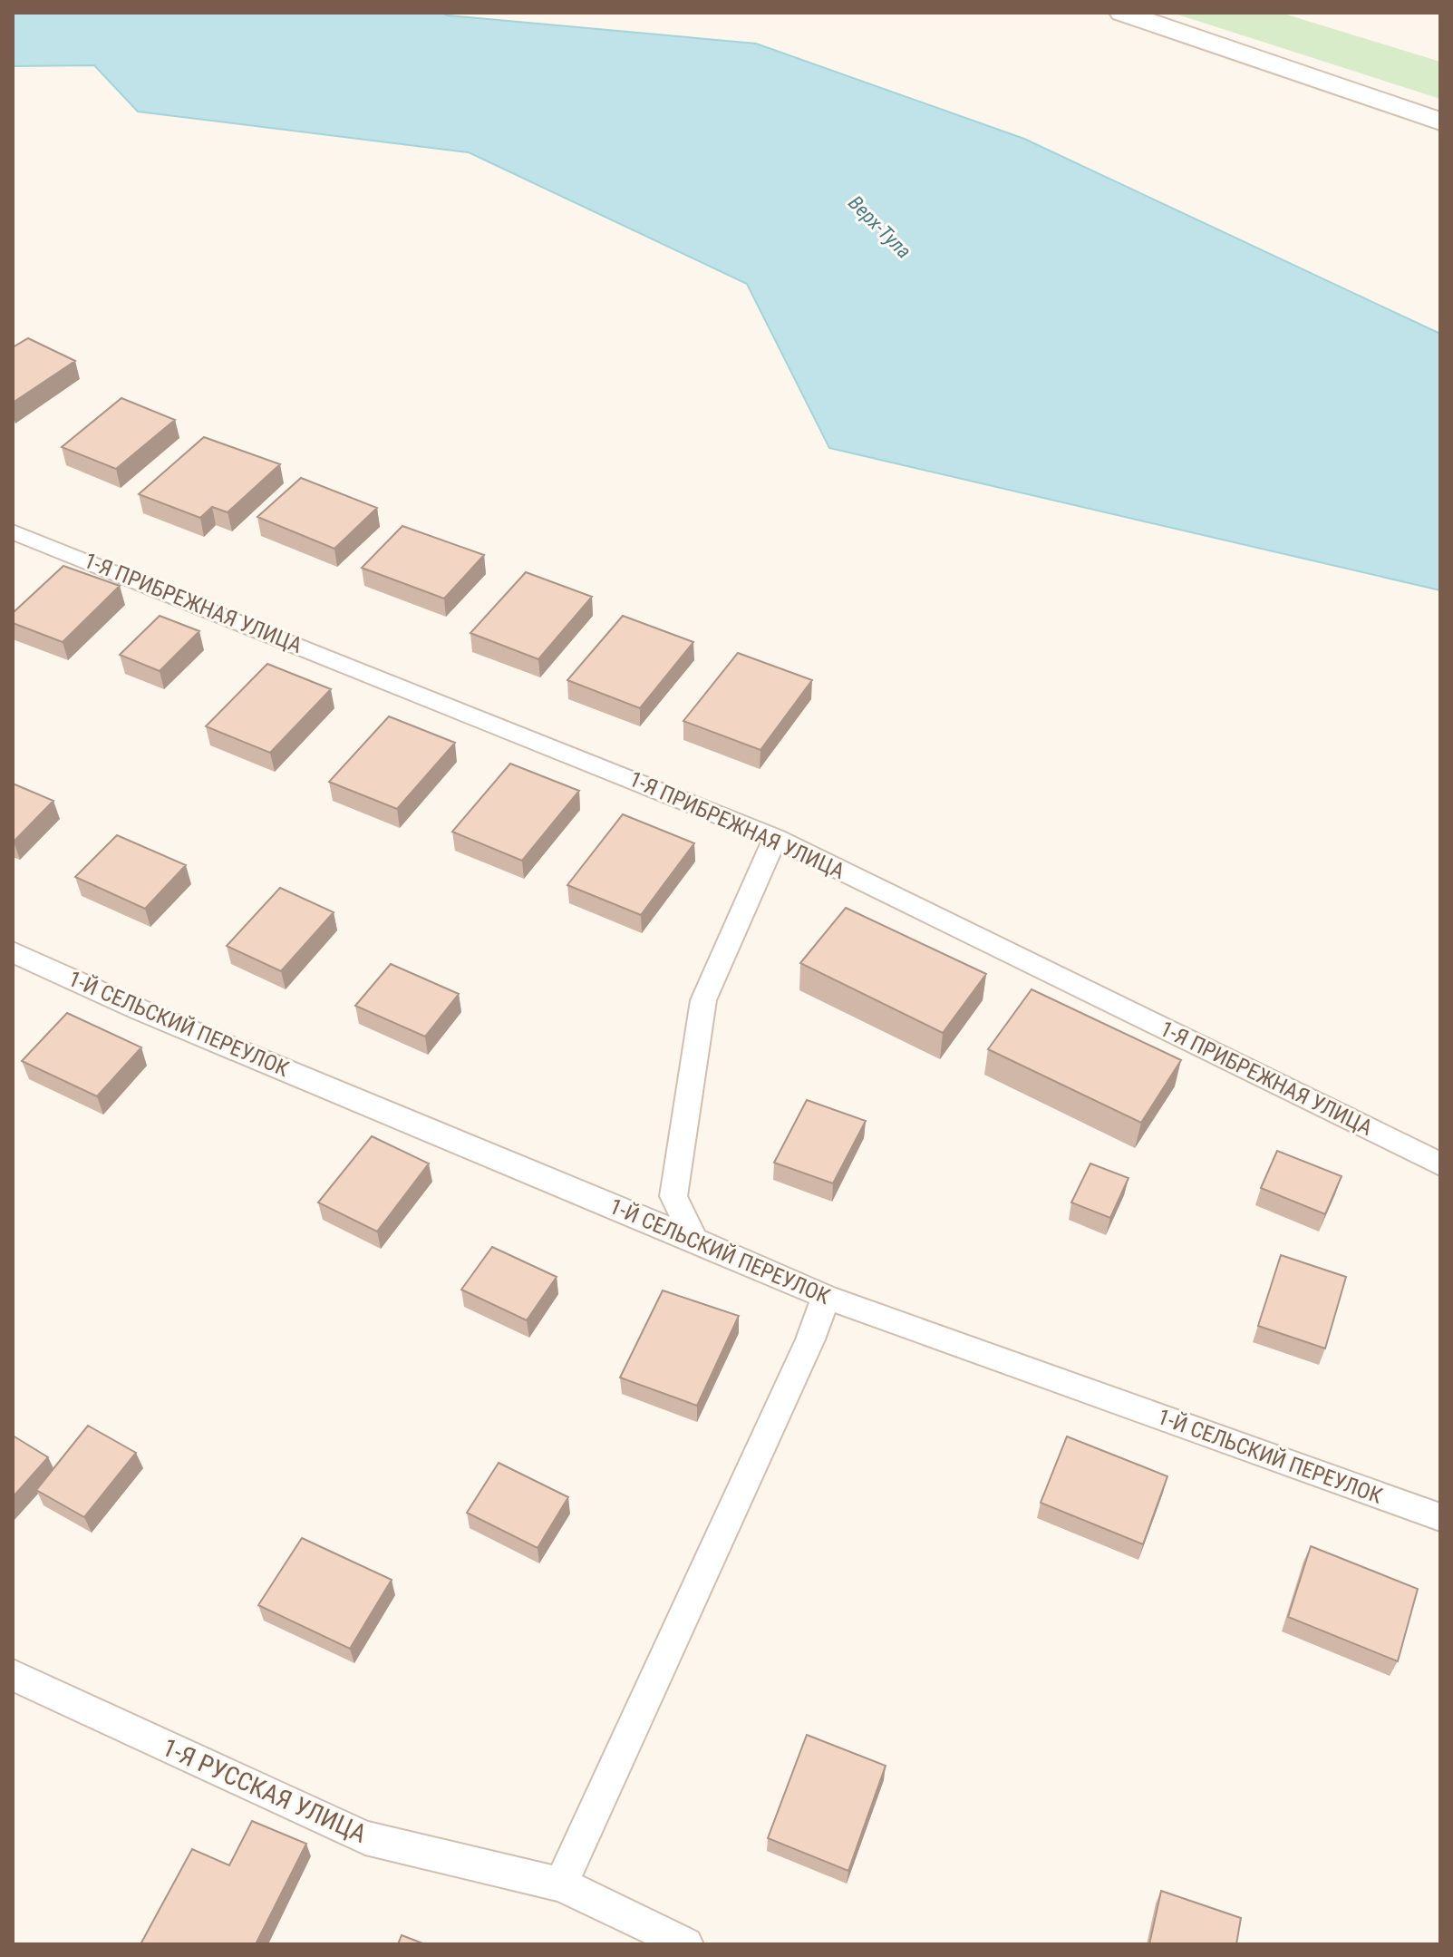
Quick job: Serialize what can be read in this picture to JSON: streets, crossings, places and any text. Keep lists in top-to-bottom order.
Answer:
{
  "streets": {
    "lane": ["1-Я ПРИБРЕЖНАЯ УЛИЦА", "1-Й СЕЛЬСКИЙ ПЕРЕУЛОК", "1-Я РУССКАЯ УЛИЦА"]
  },
  "water": ["Верх-Тула"]
}
